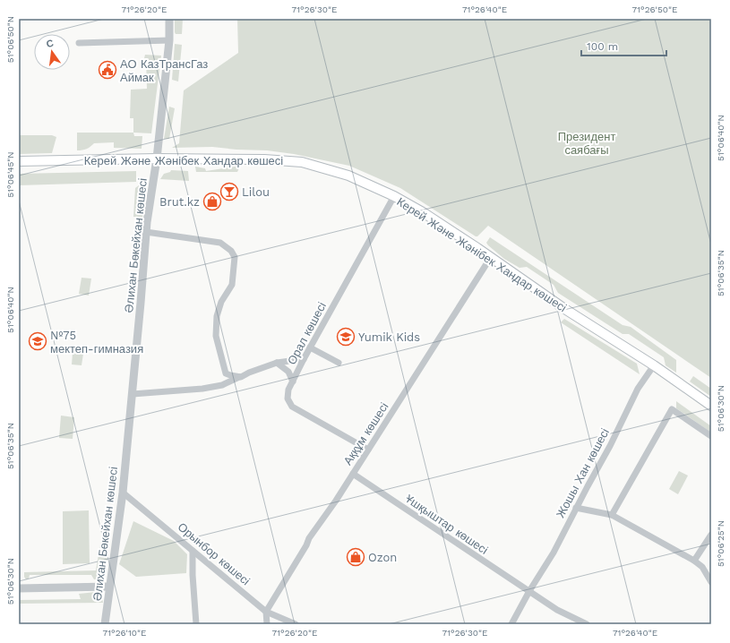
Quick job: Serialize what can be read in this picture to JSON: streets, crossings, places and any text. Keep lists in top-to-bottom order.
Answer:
{
  "streets": {
    "main road": ["Керей Және Жәнібек Хандар көшесі"],
    "street": [
      "Әлихан Бөкейхан көшесі",
      "Орал көшесі",
      "Аққұм көшесі",
      "Жошы Хан көшесі",
      "Ұшқыштар көшесі",
      "Орынбор көшесі"
    ]
  },
  "crossings": [
    ["Керей Және Жәнібек Хандар көшесі", "Әлихан Бөкейхан көшесі"],
    ["Керей Және Жәнібек Хандар көшесі", "Орал көшесі"],
    ["Керей Және Жәнібек Хандар көшесі", "Аққұм көшесі"],
    ["Керей Және Жәнібек Хандар көшесі", "Жошы Хан көшесі"],
    ["Әлихан Бөкейхан көшесі", "Орынбор көшесі"],
    ["Орал көшесі", "Аққұм көшесі"],
    ["Аққұм көшесі", "Ұшқыштар көшесі"],
    ["Аққұм көшесі", "Орынбор көшесі"],
    ["Жошы Хан көшесі", "Ұшқыштар көшесі"]
  ],
  "parks": ["Президент саябағы"],
  "places": {
    "public building": ["АО КазТрансГаз Аймак"],
    "bar": ["Lilou"],
    "shop": ["Brut.kz", "Ozon"],
    "school or university": ["Yumik Kids", "№75 мектеп-гимназия"]
  },
  "scale_bar": "100 m",
  "north": "top",
  "coordinates": [
    "71°26'20\"E",
    "71°26'30\"E",
    "71°26'40\"E",
    "71°26'50\"E",
    "51°06'50\"N",
    "51°06'40\"N",
    "51°06'45\"N",
    "51°06'35\"N",
    "51°06'30\"N",
    "51°06'25\"N",
    "71°26'10\"E"
  ]
}
